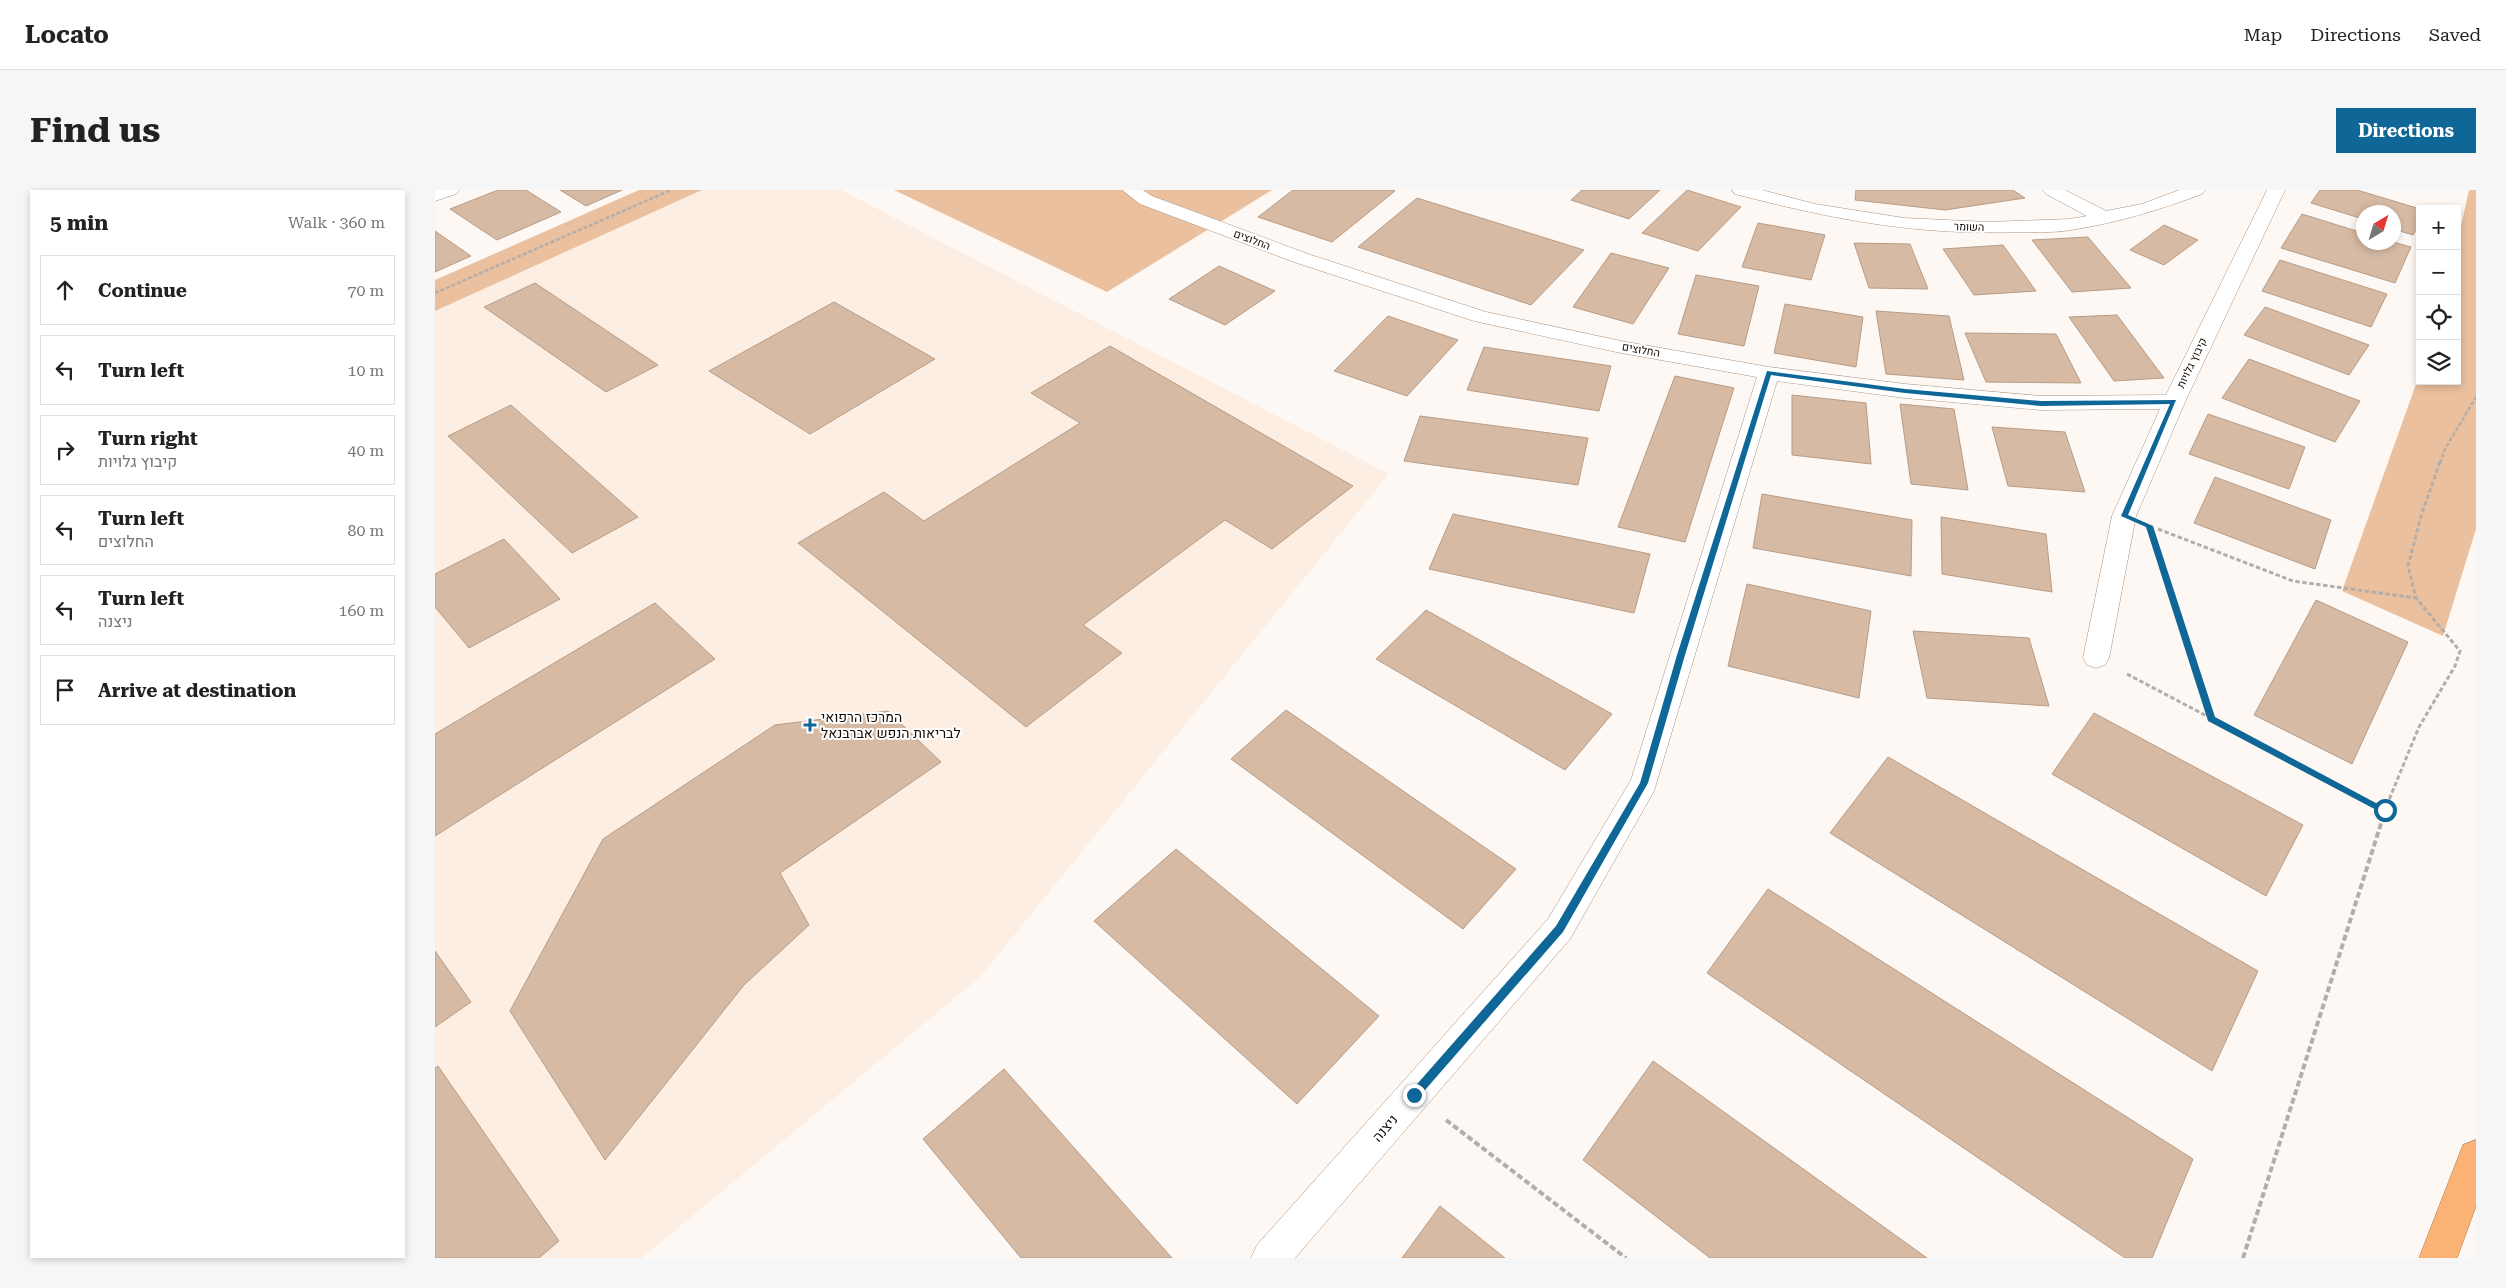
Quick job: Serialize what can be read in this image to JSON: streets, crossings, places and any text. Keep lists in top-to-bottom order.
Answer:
{
  "streets": {
    "street": [
      "השומר",
      "החלוצים",
      "קיבוץ גלויות",
      "ניצנה"
    ]
  },
  "crossings": [
    ["החלוצים", "קיבוץ גלויות"],
    ["החלוצים", "ניצנה"]
  ],
  "places": {
    "health": ["המרכז הרפואי לבריאות הנפש אברבנאל"]
  },
  "north": "top right",
  "page": {
    "header": "Locato",
    "nav": ["Map", "Directions", "Saved"],
    "buttons": "Directions",
    "title": "Find us",
    "heading": ["5 min", "Walk · 360 m"],
    "map_buttons": ["+", "−"],
    "list": [
      ["Continue", "70 m"],
      ["Turn left", "10 m"],
      ["Turn right", "קיבוץ גלויות", "40 m"],
      ["Turn left", "החלוצים", "80 m"],
      ["Turn left", "ניצנה", "160 m"],
      "Arrive at destination"
    ]
  }
}
